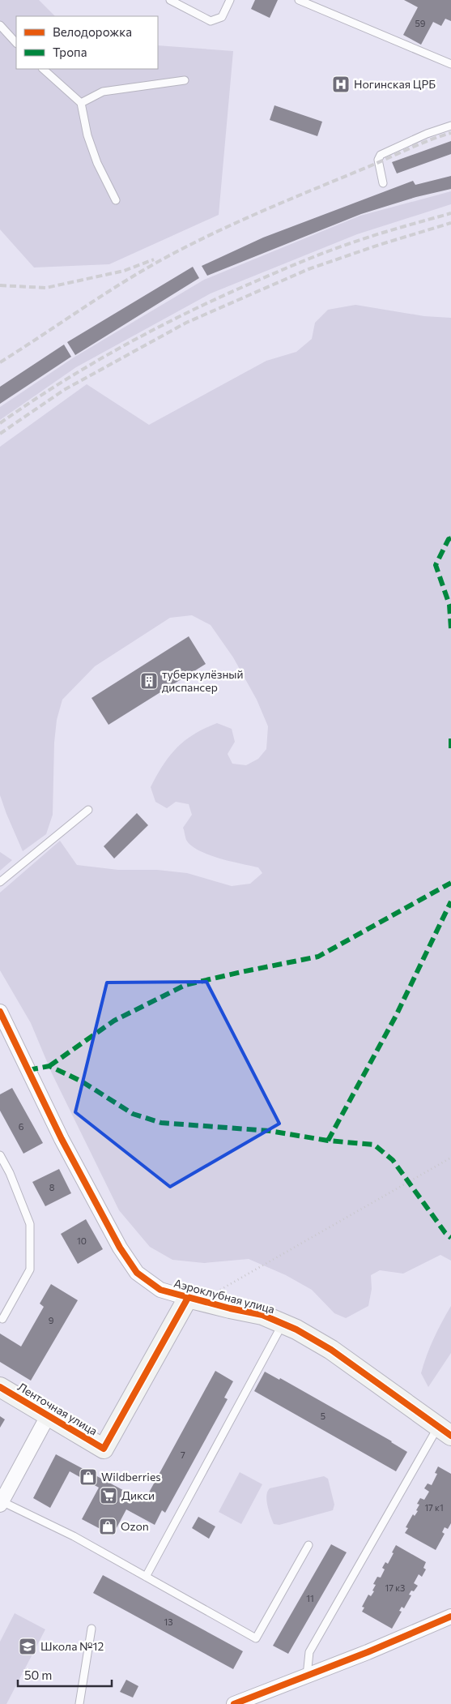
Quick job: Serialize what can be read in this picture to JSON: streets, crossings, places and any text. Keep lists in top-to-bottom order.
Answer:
{
  "streets": {
    "street": ["Аэроклубная улица", "Ленточная улица"]
  },
  "crossings": [
    ["Аэроклубная улица", "Ленточная улица"]
  ],
  "places": {
    "hospital": ["Ногинская ЦРБ"],
    "building": ["туберкулёзный диспансер"],
    "shop": ["Wildberries", "Ozon"],
    "supermarket": ["Дикси"],
    "school or university": ["Школа №12"]
  },
  "house_numbers": [
    "59",
    "6",
    "8",
    "10",
    "9",
    "5",
    "7",
    "17 к1",
    "17 к3",
    "11",
    "13"
  ],
  "legend": ["Велодорожка", "Тропа"],
  "scale_bar": "50 m"
}
